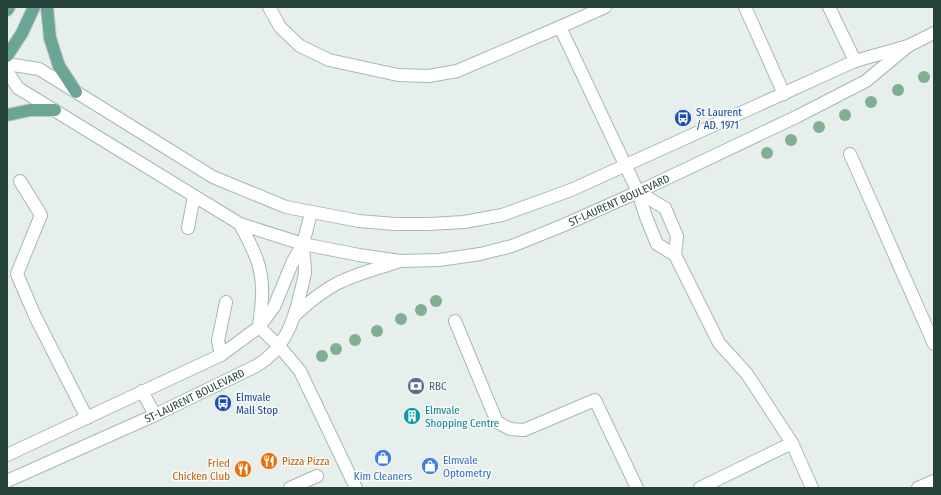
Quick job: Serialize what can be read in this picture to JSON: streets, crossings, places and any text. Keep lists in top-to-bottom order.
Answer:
{
  "streets": {
    "street": ["ST-LAURENT BOULEVARD"]
  },
  "places": {
    "bus stop": ["St Laurent / AD. 1971", "Elmvale Mall Stop"],
    "bank": ["RBC"],
    "building": ["Elmvale Shopping Centre"],
    "shop": ["Kim Cleaners", "Elmvale Optometry"],
    "restaurant": ["Pizza Pizza", "Fried Chicken Club"]
  }
}
